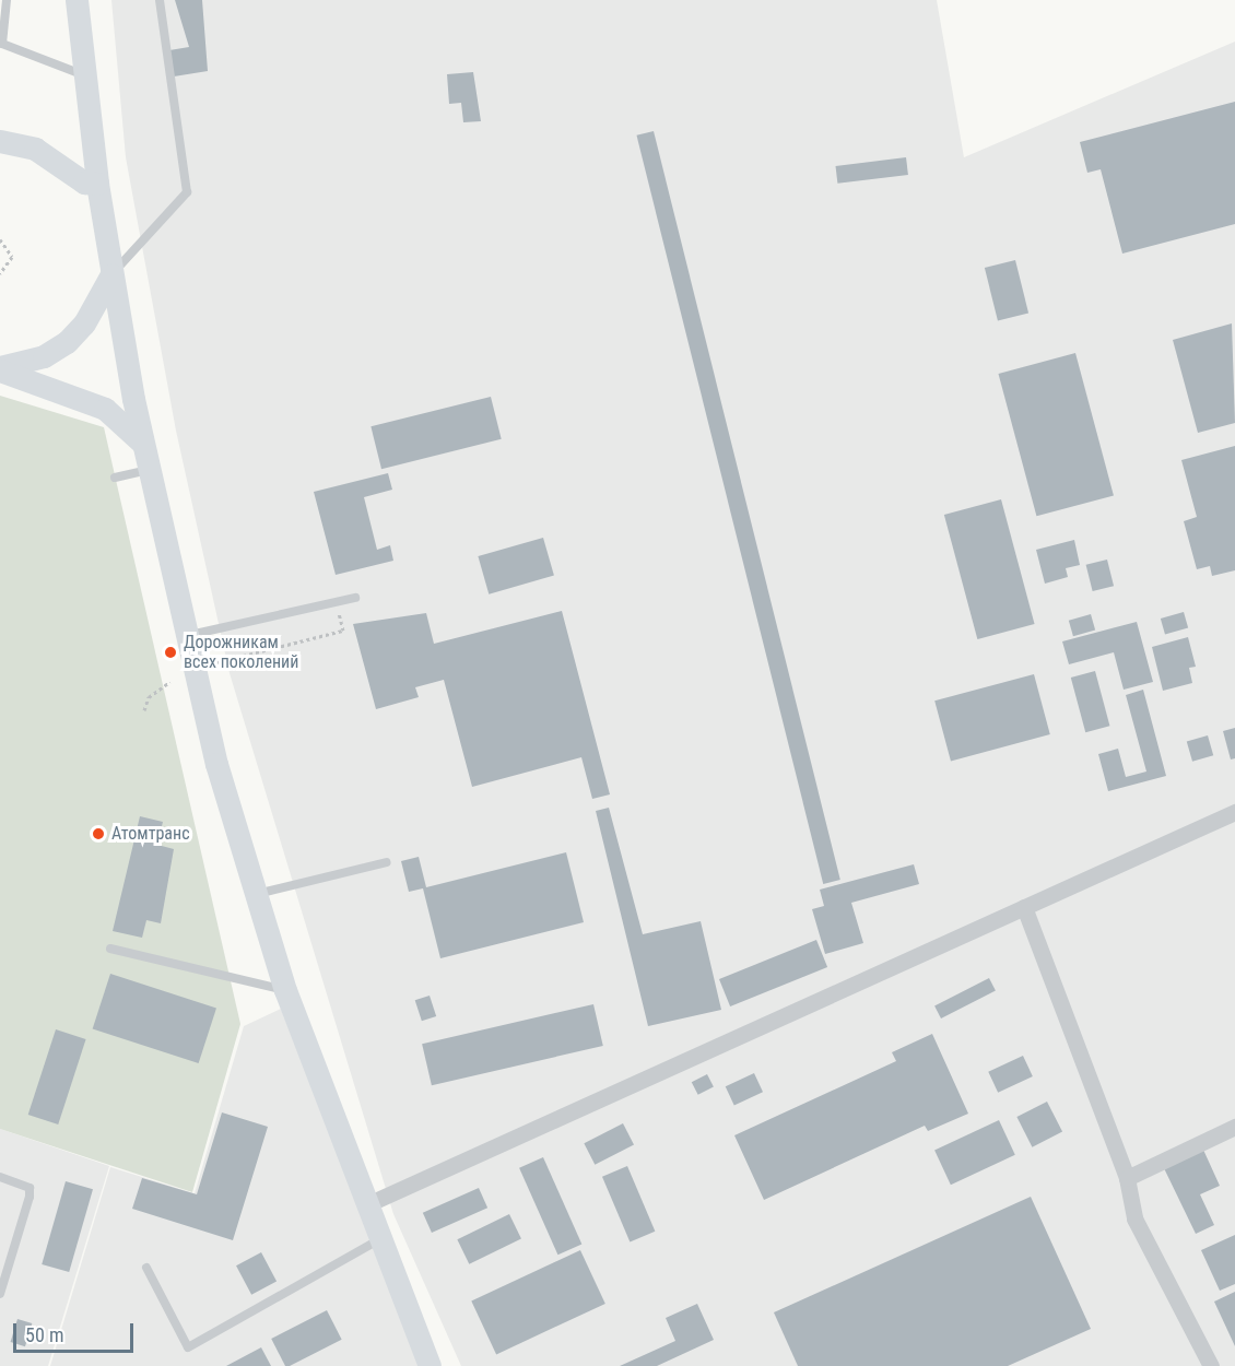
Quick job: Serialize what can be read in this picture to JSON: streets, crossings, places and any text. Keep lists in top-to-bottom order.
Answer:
{
  "places": ["Дорожникам всех поколений", "Атомтранс"],
  "scale_bar": "50 m"
}
